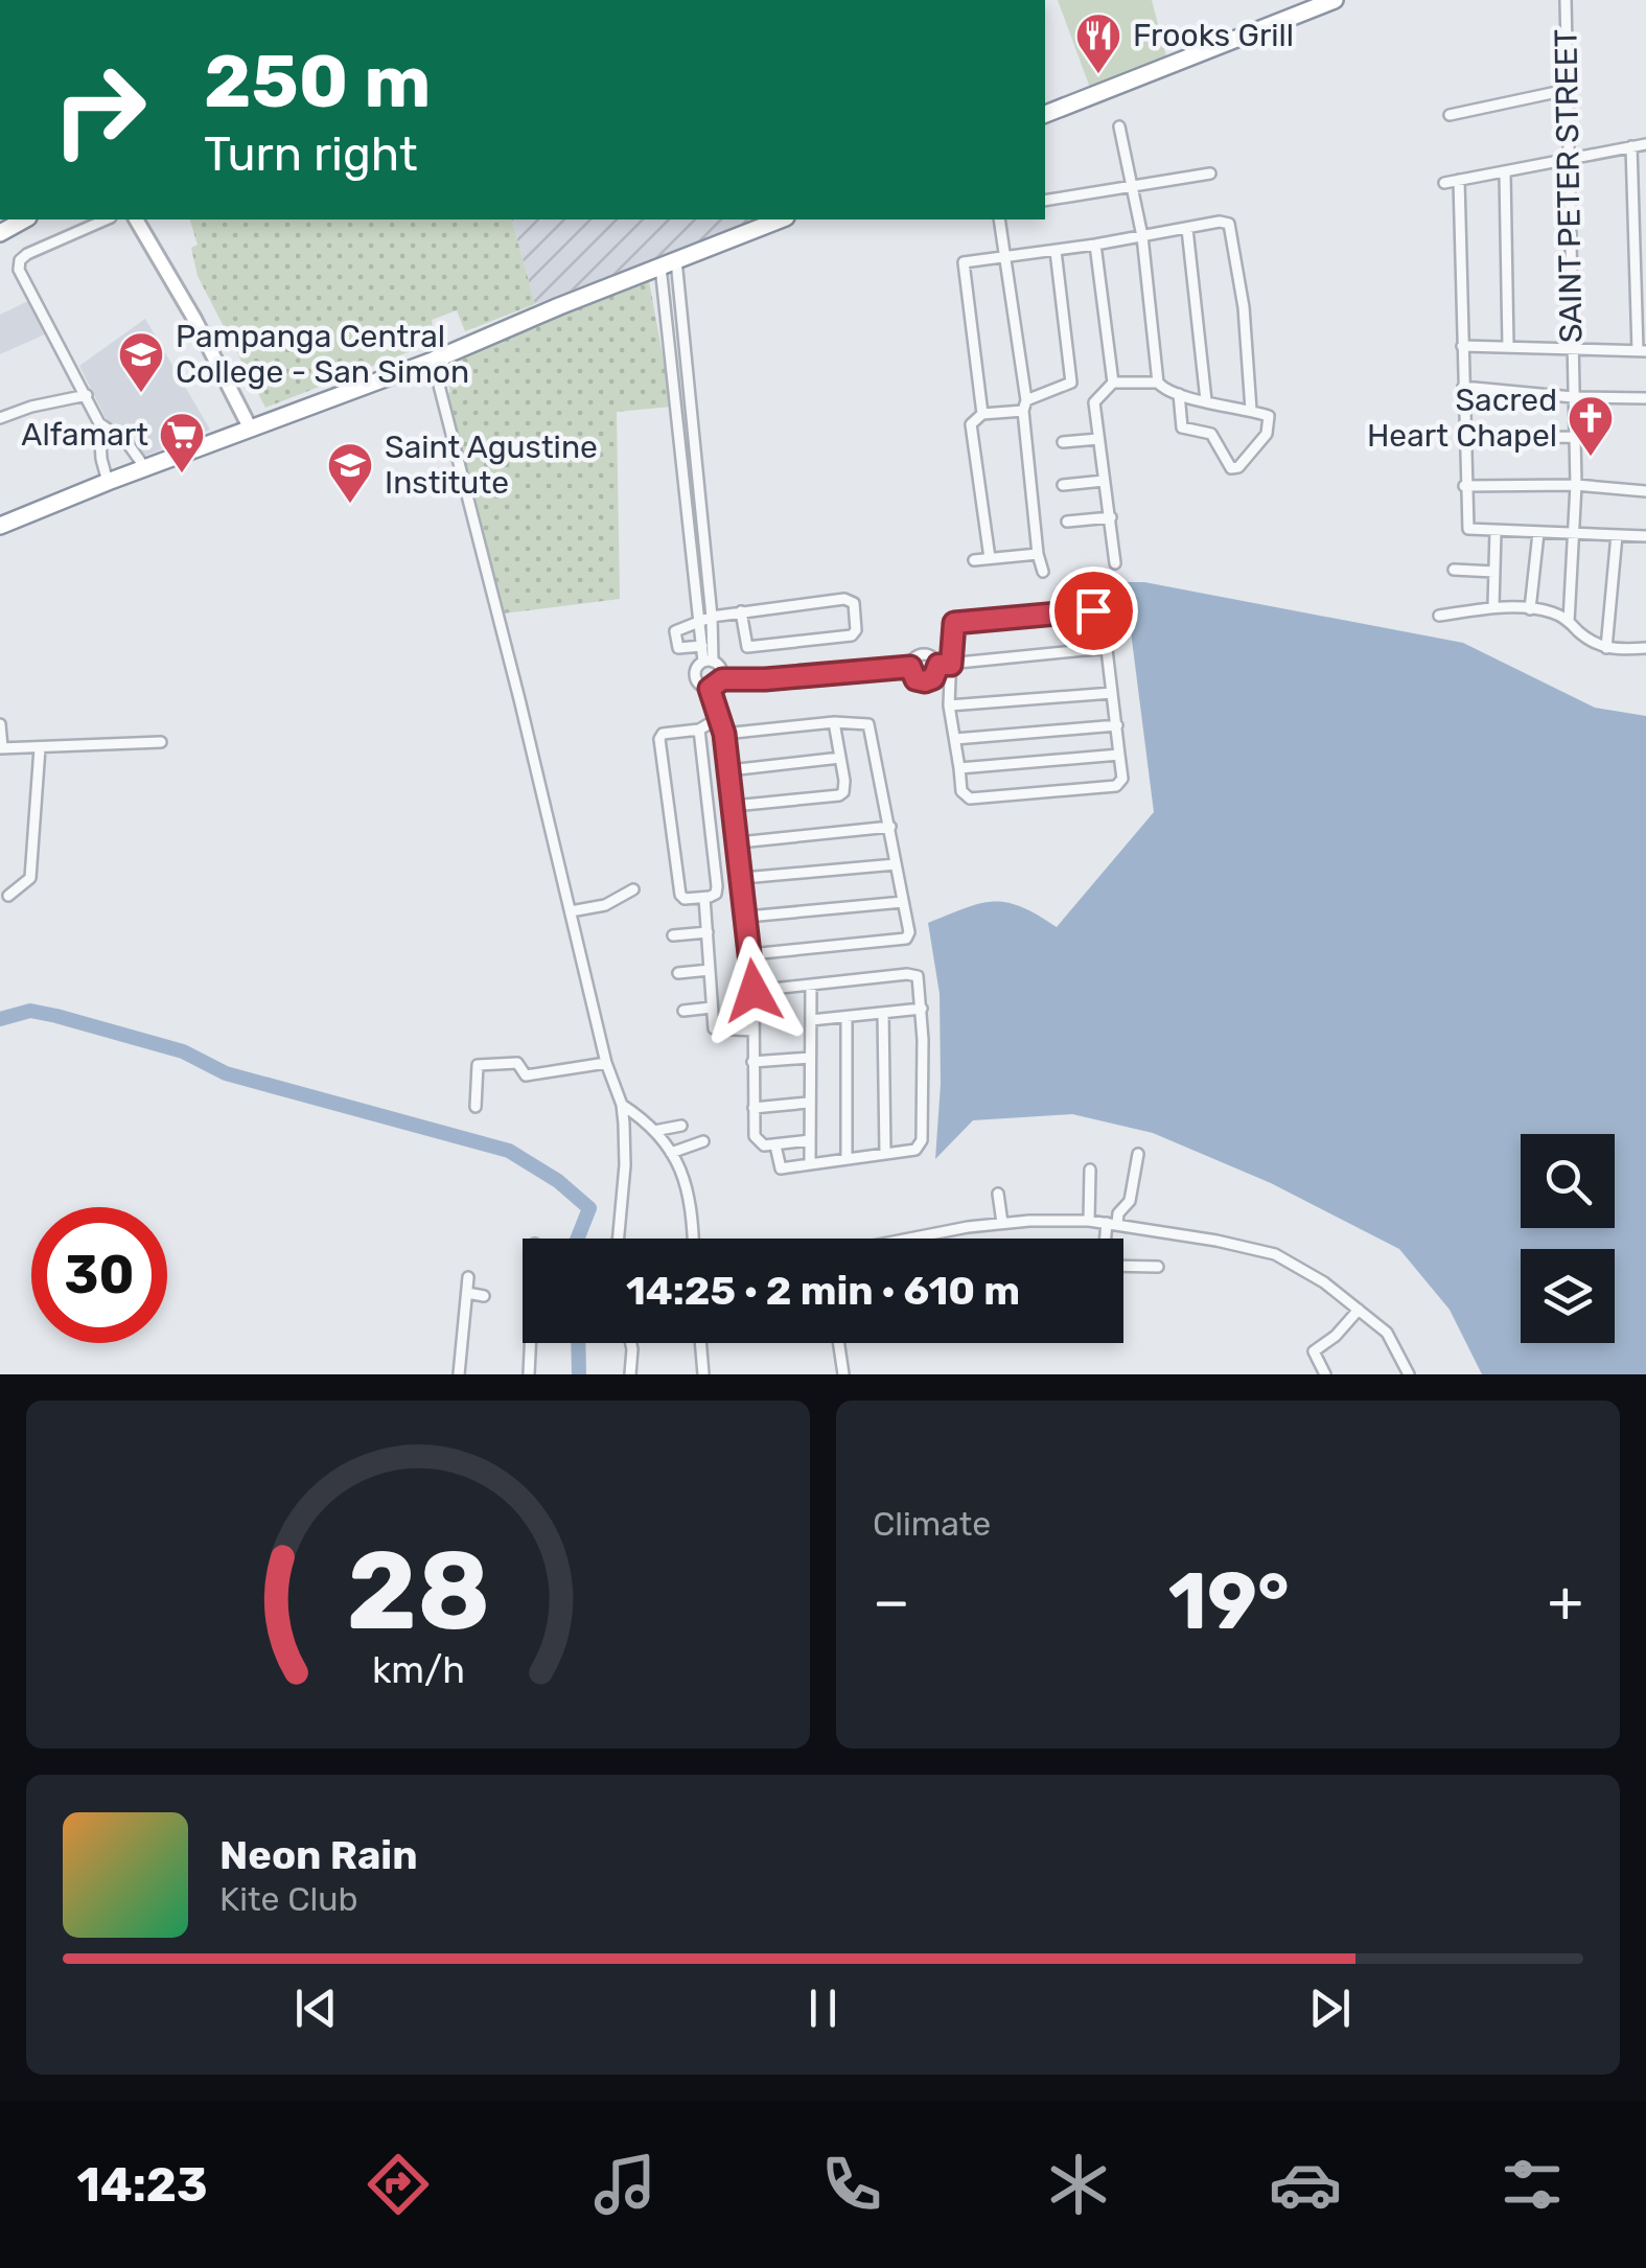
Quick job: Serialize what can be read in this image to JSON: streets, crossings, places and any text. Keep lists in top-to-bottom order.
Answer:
{
  "streets": {
    "street": ["SAINT PETER STREET"]
  },
  "places": {
    "restaurant": ["Frooks Grill"],
    "school or university": ["Pampanga Central College - San Simon", "Saint Agustine Institute"],
    "church": ["Sacred Heart Chapel"],
    "supermarket": ["Alfamart"]
  },
  "page": {
    "turn": ["250 m", "Turn right"],
    "limit": "30",
    "trip": "14:25 · 2 min · 610 m",
    "tile": "Climate",
    "heat": ["−", "19°", "+"],
    "song": ["Neon Rain", "Kite Club"],
    "tabs": "14:23",
    "gauge": ["28", "km/h"]
  }
}
